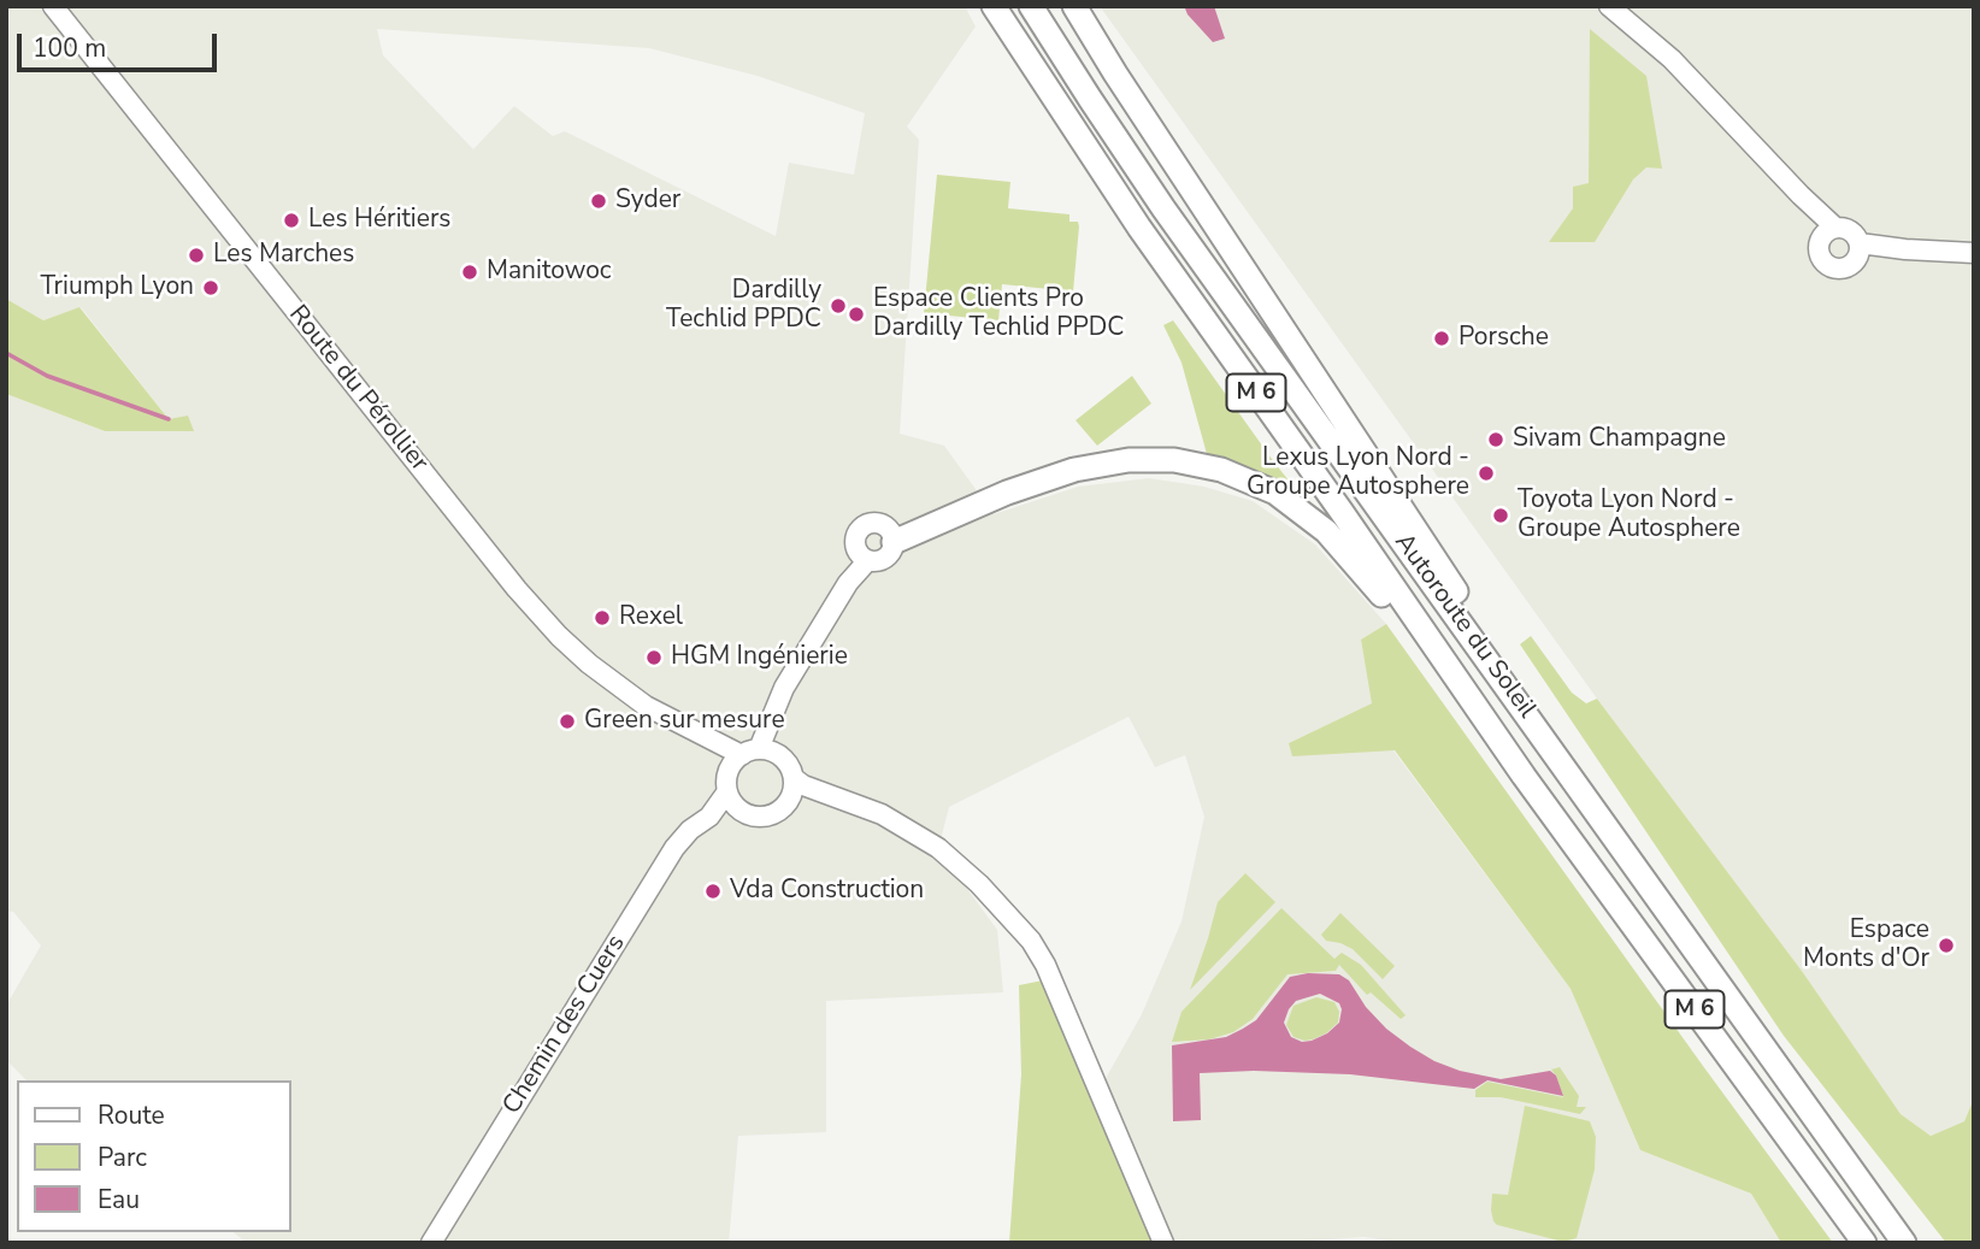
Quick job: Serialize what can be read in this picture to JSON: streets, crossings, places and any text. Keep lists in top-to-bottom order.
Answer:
{
  "streets": {
    "highway": ["M 6", "Autoroute du Soleil"],
    "street": ["Route du Pérollier", "Chemin des Cuers"]
  },
  "crossings": [
    ["Route du Pérollier", "Chemin des Cuers"]
  ],
  "places": [
    "Syder",
    "Les Héritiers",
    "Les Marches",
    "Manitowoc",
    "Triumph Lyon",
    "Dardilly Techlid PPDC",
    "Espace Clients Pro Dardilly Techlid PPDC",
    "Porsche",
    "Sivam Champagne",
    "Lexus Lyon Nord - Groupe Autosphere",
    "Toyota Lyon Nord - Groupe Autosphere",
    "Rexel",
    "HGM Ingénierie",
    "Green sur mesure",
    "Vda Construction",
    "Espace Monts d'Or"
  ],
  "legend": ["Route", "Parc", "Eau"],
  "scale_bar": "100 m"
}
